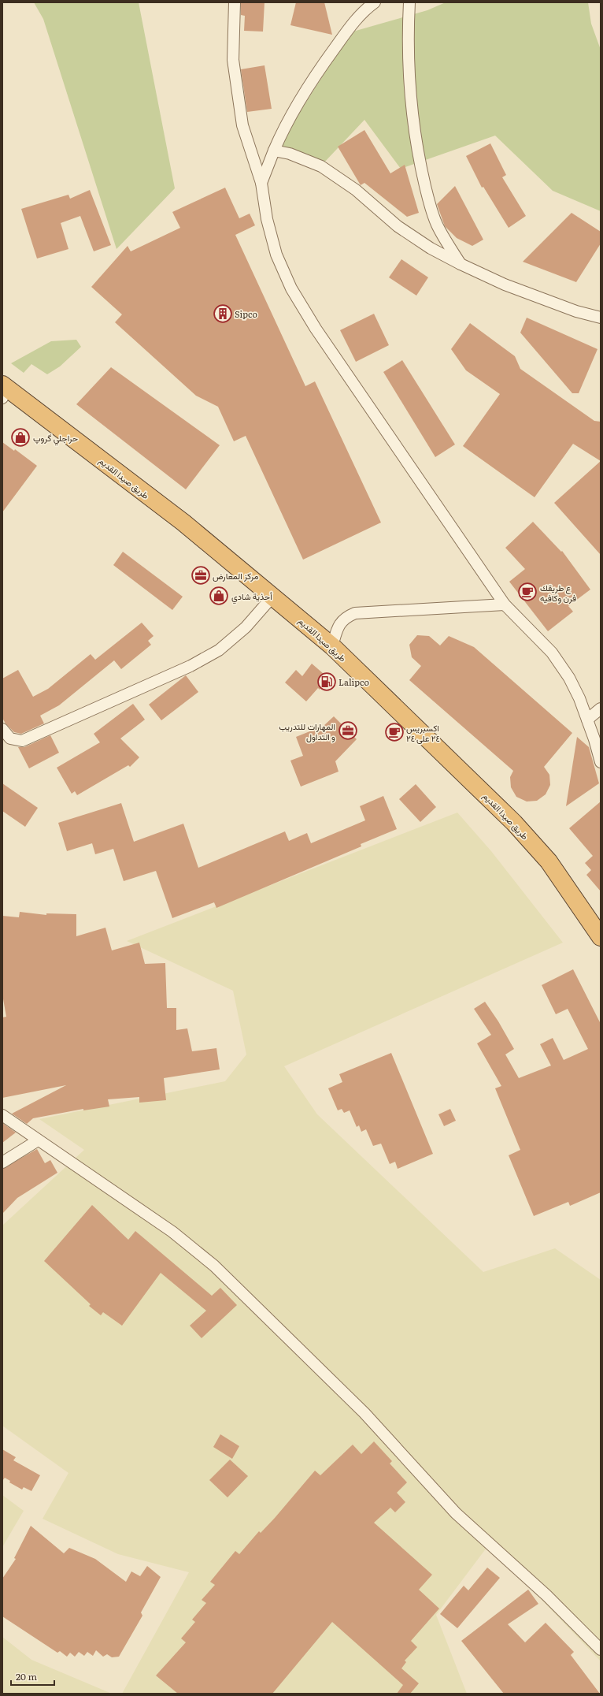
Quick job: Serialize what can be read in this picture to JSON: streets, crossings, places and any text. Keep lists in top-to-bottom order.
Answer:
{
  "streets": {
    "highway": ["طريق صيدا القديم"]
  },
  "places": {
    "building": ["Sipco"],
    "shop": ["حراجلي گروپ", "أحذية شادي"],
    "office": ["مركز المعارض", "المهارات للتدريب و التداول"],
    "cafe": ["ع طريقك فرن وكافيه", "اكسبريس ٢٤ على ٢٤"],
    "fuel station": ["Lalipco"]
  },
  "scale_bar": "20 m"
}
